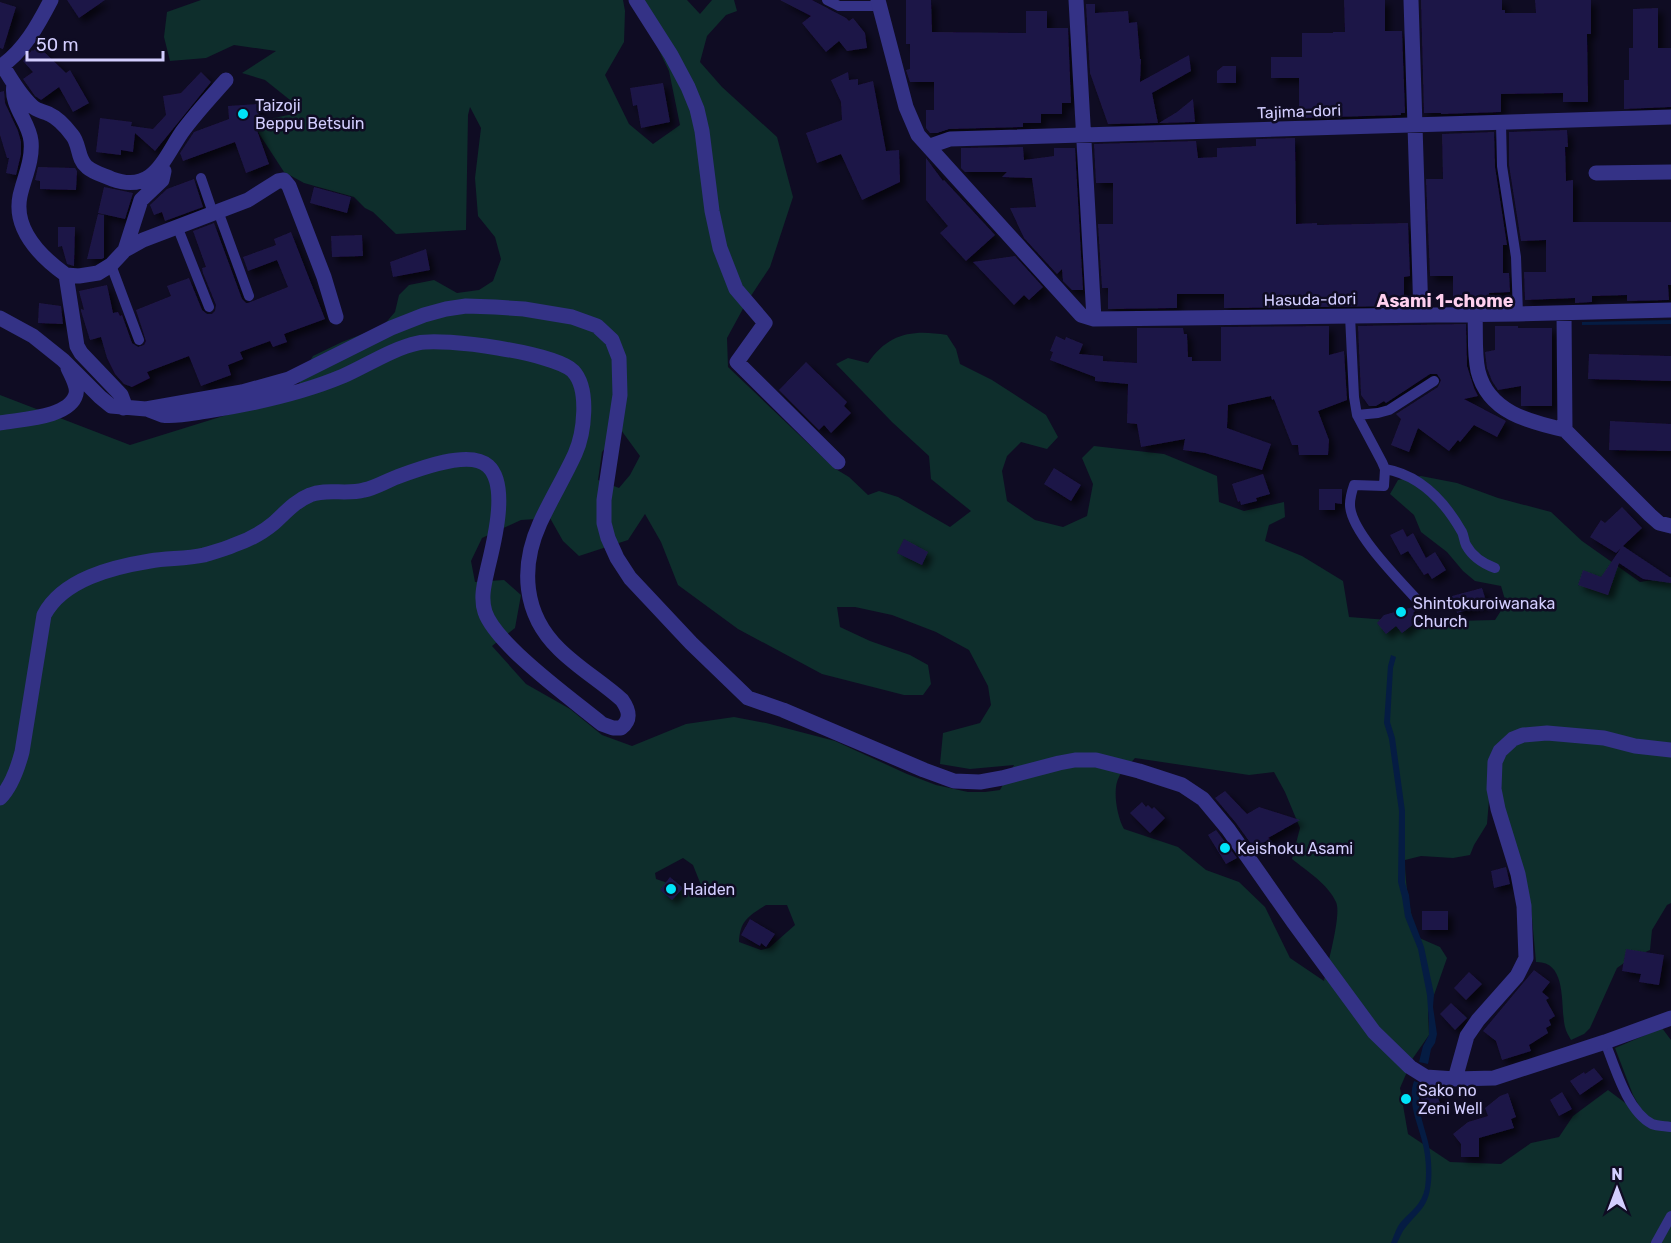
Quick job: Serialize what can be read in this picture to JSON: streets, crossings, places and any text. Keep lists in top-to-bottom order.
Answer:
{
  "streets": {
    "street": ["Tajima-dori", "Hasuda-dori"]
  },
  "districts": ["Asami 1-chome"],
  "places": [
    "Taizoji Beppu Betsuin",
    "Shintokuroiwanaka Church",
    "Keishoku Asami",
    "Haiden",
    "Sako no Zeni Well"
  ],
  "scale_bar": "50 m",
  "north": "top"
}
